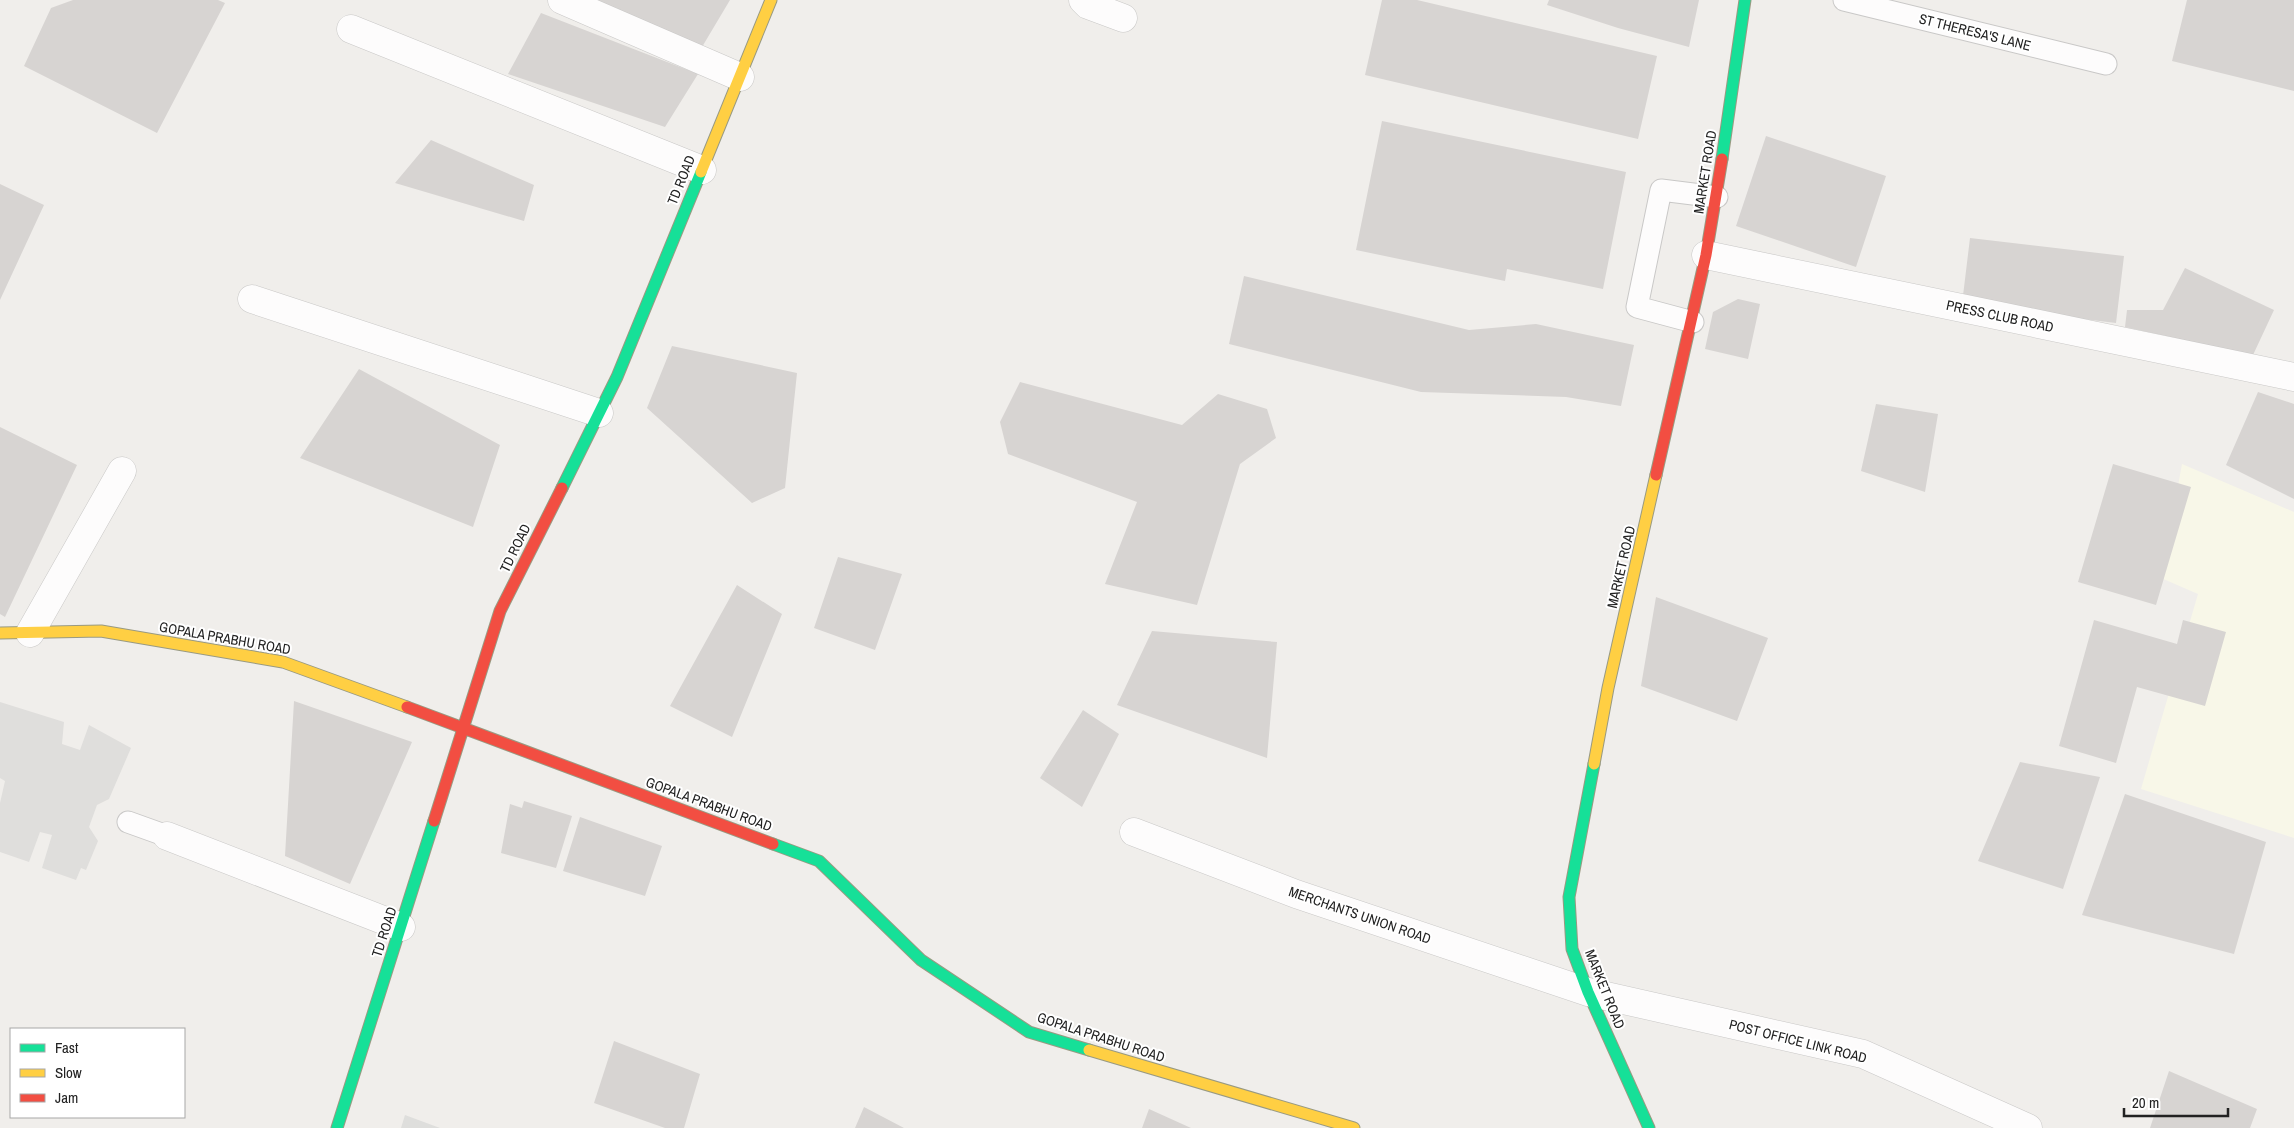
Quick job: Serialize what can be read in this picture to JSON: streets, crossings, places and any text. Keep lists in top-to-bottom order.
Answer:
{
  "streets": {
    "street": [
      "MARKET ROAD",
      "TD ROAD",
      "PRESS CLUB ROAD",
      "GOPALA PRABHU ROAD",
      "MERCHANTS UNION ROAD",
      "POST OFFICE LINK ROAD"
    ],
    "lane": ["ST THERESA'S LANE"]
  },
  "crossings": [
    ["MARKET ROAD", "PRESS CLUB ROAD"],
    ["MARKET ROAD", "MERCHANTS UNION ROAD"],
    ["MARKET ROAD", "POST OFFICE LINK ROAD"],
    ["TD ROAD", "GOPALA PRABHU ROAD"],
    ["MERCHANTS UNION ROAD", "POST OFFICE LINK ROAD"]
  ],
  "legend": ["Fast", "Slow", "Jam"],
  "scale_bar": "20 m"
}
